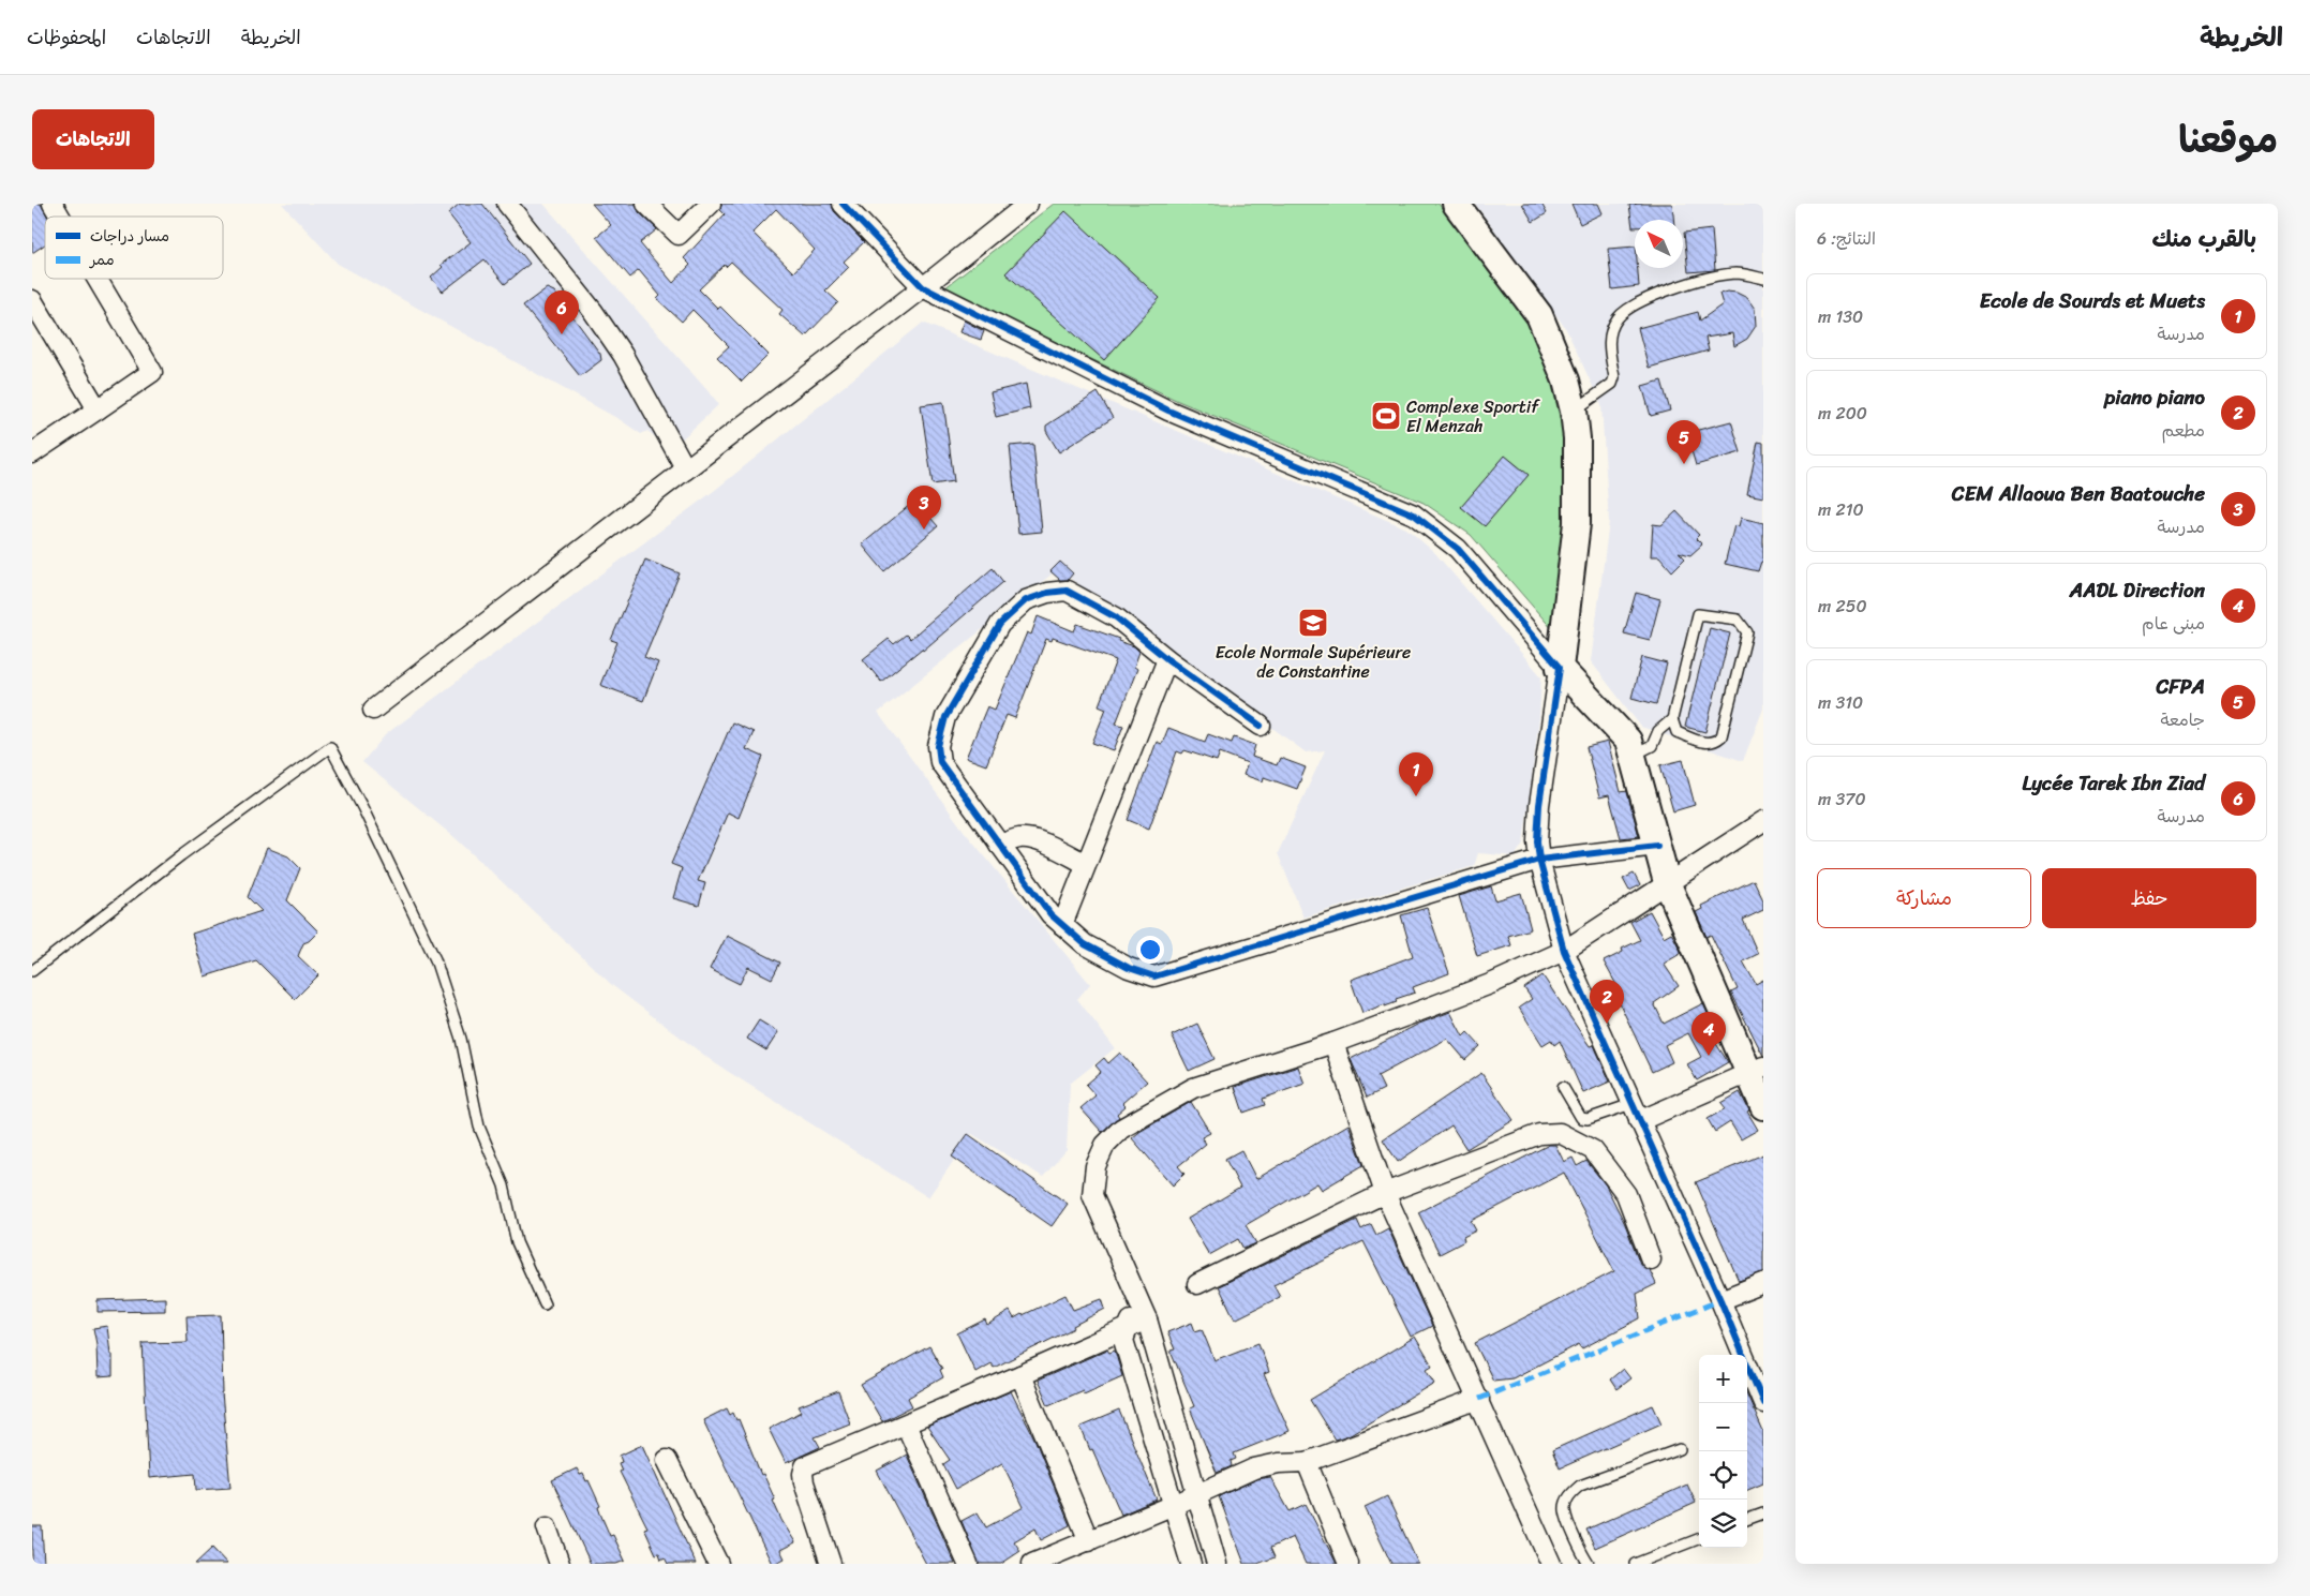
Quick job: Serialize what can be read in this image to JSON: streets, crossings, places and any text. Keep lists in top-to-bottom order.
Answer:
{
  "places": {
    "sports": ["Complexe Sportif El Menzah"],
    "school or university": ["Ecole Normale Supérieure de Constantine"]
  },
  "legend": ["مسار دراجات", "ممر"],
  "north": "top left",
  "page": {
    "header": "الخريطة",
    "nav": ["الخريطة", "الاتجاهات", "المحفوظات"],
    "title": "موقعنا",
    "buttons": [
      "الاتجاهات",
      ["حفظ", "مشاركة"]
    ],
    "heading": ["بالقرب منك", "النتائج: 6"],
    "list": [
      {
        "mark": "1",
        "name": "Ecole de Sourds et Muets",
        "note": "مدرسة",
        "value": "130 m"
      },
      {
        "mark": "2",
        "name": "piano piano",
        "note": "مطعم",
        "value": "200 m"
      },
      {
        "mark": "3",
        "name": "CEM Allaoua Ben Baatouche",
        "note": "مدرسة",
        "value": "210 m"
      },
      {
        "mark": "4",
        "name": "AADL Direction",
        "note": "مبنى عام",
        "value": "250 m"
      },
      {
        "mark": "5",
        "name": "CFPA",
        "note": "جامعة",
        "value": "310 m"
      },
      {
        "mark": "6",
        "name": "Lycée Tarek Ibn Ziad",
        "note": "مدرسة",
        "value": "370 m"
      }
    ],
    "pins": [
      "6",
      "5",
      "3",
      "1",
      "2",
      "4"
    ],
    "map_buttons": ["+", "−"]
  }
}
